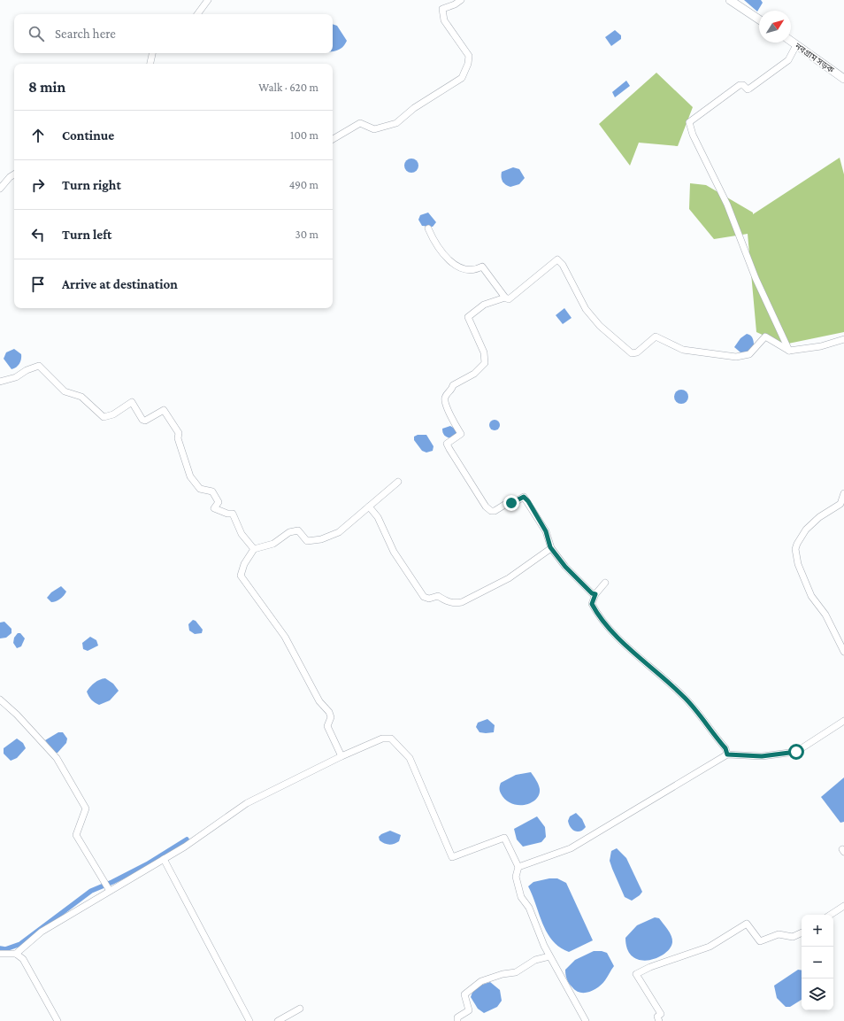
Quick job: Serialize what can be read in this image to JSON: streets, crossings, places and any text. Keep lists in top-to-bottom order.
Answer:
{
  "streets": {
    "main road": ["নবগ্রাম সড়ক"]
  },
  "north": "top right",
  "page": {
    "search": "Search here",
    "heading": ["8 min", "Walk · 620 m"],
    "list": [
      ["Continue", "100 m"],
      ["Turn right", "490 m"],
      ["Turn left", "30 m"],
      "Arrive at destination"
    ],
    "map_buttons": ["+", "−"]
  }
}
